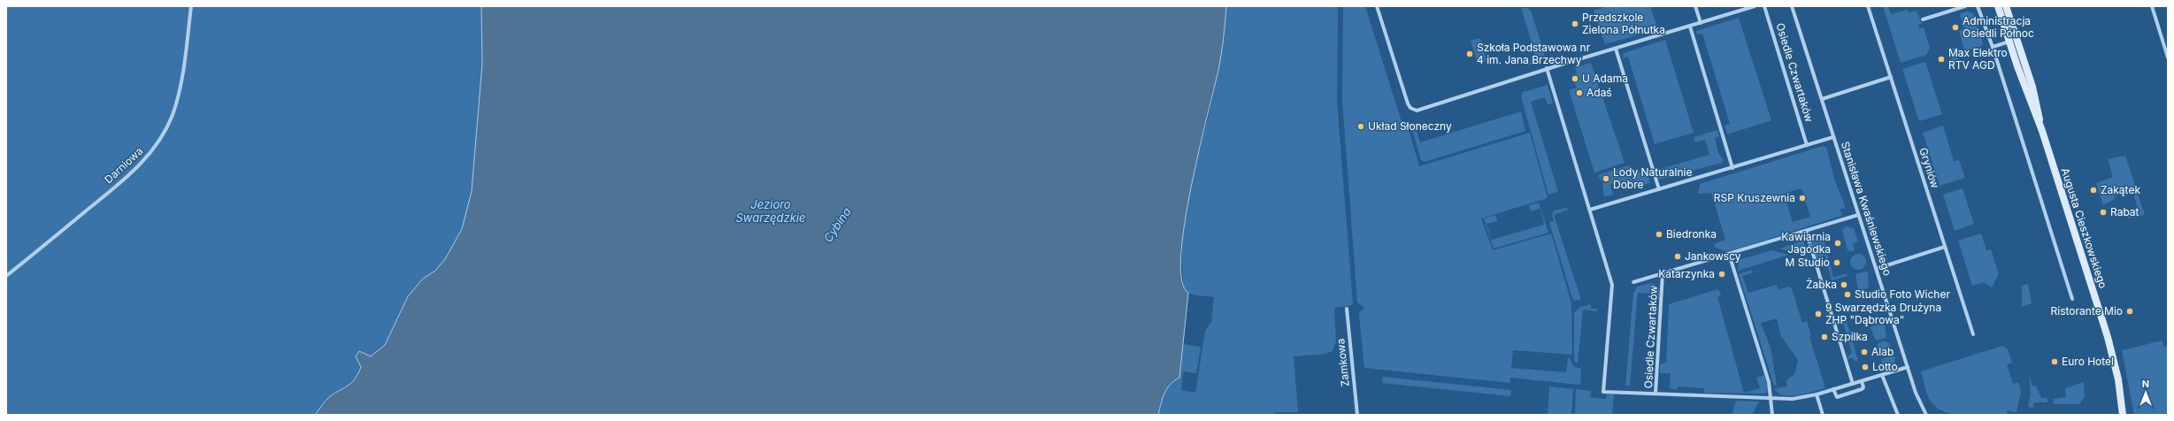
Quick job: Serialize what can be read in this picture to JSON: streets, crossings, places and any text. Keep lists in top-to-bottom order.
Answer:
{
  "streets": {
    "street": [
      "Osiedle Czwartaków",
      "Darniowa",
      "Gryniów",
      "Stanisława Kwaśniewskiego",
      "Augusta Cieszkowskiego",
      "Zamkowa"
    ]
  },
  "crossings": [
    ["Osiedle Czwartaków", "Stanisława Kwaśniewskiego"]
  ],
  "water": ["Jezioro Swarzędzkie", "Cybina"],
  "places": [
    "Przedszkole Zielona Półnutka",
    "Administracja Osiedli Północ",
    "Szkoła Podstawowa nr 4 im. Jana Brzechwy",
    "Max Elektro RTV AGD",
    "U Adama",
    "Adaś",
    "Układ Słoneczny",
    "Lody Naturalnie Dobre",
    "Zakątek",
    "RSP Kruszewnia",
    "Rabat",
    "Biedronka",
    "Kawiarnia Jagódka",
    "Jankowscy",
    "M Studio",
    "Katarzynka",
    "Żabka",
    "Studio Foto Wicher",
    "Ristorante Mio",
    "9 Swarzędzka Drużyna ZHP \"Dąbrowa\"",
    "Szpilka",
    "Alab",
    "Euro Hotel",
    "Lotto"
  ],
  "north": "top"
}
